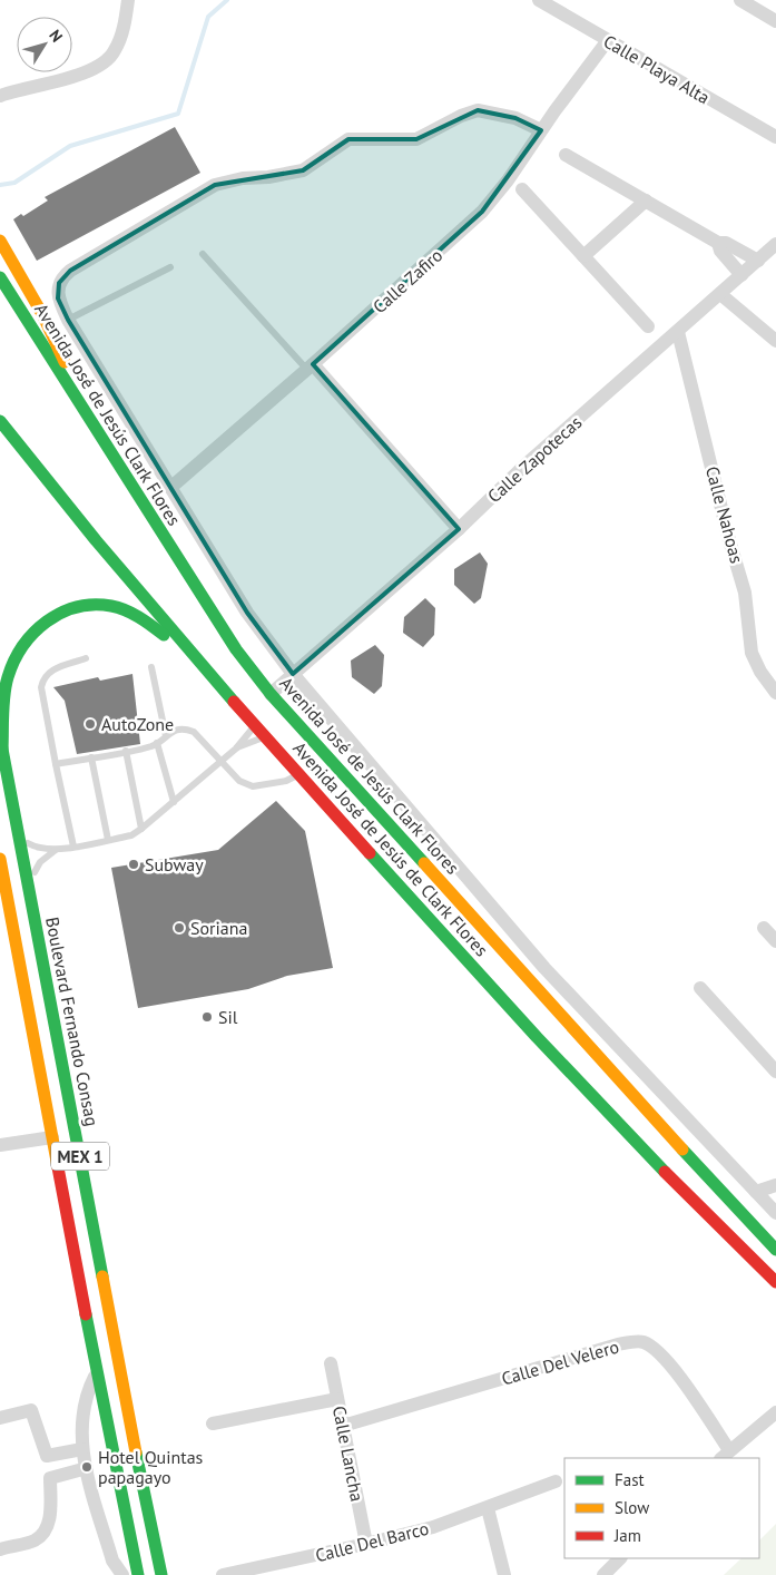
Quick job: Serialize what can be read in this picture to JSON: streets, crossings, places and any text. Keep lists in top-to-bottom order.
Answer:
{
  "streets": {
    "main road": [
      "Avenida José de Jesús Clark Flores",
      "Avenida José de Jesús de Clark Flores",
      "Boulevard Fernando Consag",
      "MEX 1"
    ],
    "street": [
      "Calle Playa Alta",
      "Calle Zafiro",
      "Calle Zapotecas",
      "Calle Nahoas",
      "Calle Del Velero",
      "Calle Lancha",
      "Calle Del Barco"
    ]
  },
  "crossings": [
    ["Calle Playa Alta", "Calle Zafiro"],
    ["Avenida José de Jesús Clark Flores", "Calle Zapotecas"],
    ["Calle Zapotecas", "Calle Nahoas"],
    ["Avenida José de Jesús de Clark Flores", "Boulevard Fernando Consag"],
    ["Calle Del Velero", "Calle Lancha"],
    ["Calle Lancha", "Calle Del Barco"]
  ],
  "places": [
    "AutoZone",
    "Subway",
    "Soriana",
    "Sil",
    "Hotel Quintas papagayo"
  ],
  "legend": ["Fast", "Slow", "Jam"],
  "north": "top right"
}
